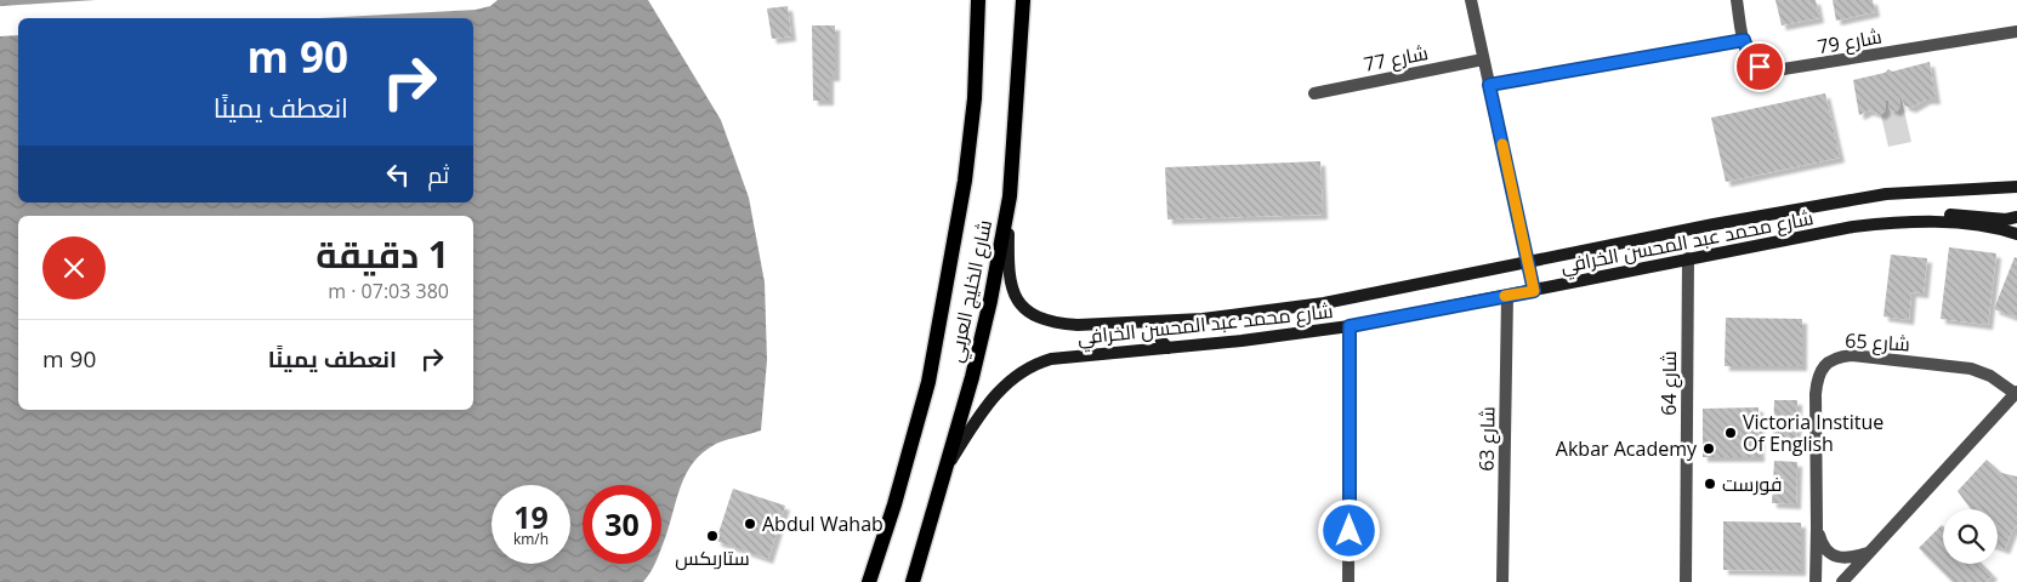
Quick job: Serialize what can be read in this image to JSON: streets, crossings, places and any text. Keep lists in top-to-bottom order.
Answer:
{
  "streets": {
    "main road": ["شارع محمد عبد المحسن الخرافي", "شارع الخليج العربي"],
    "street": [
      "شارع 79",
      "شارع 77",
      "شارع 65",
      "شارع 64",
      "شارع 63"
    ]
  },
  "crossings": [
    ["شارع محمد عبد المحسن الخرافي", "شارع الخليج العربي"],
    ["شارع محمد عبد المحسن الخرافي", "شارع 64"],
    ["شارع محمد عبد المحسن الخرافي", "شارع 63"]
  ],
  "places": [
    "Victoria Institue Of English",
    "Akbar Academy",
    "فورست",
    "Abdul Wahab",
    "ستاربكس"
  ],
  "page": {
    "turn": ["90 m", "انعطف يمينًا"],
    "then": "ثم",
    "heading": ["1 دقيقة", "380 m · 07:03"],
    "list": [
      {
        "name": "انعطف يمينًا",
        "value": "90 m"
      }
    ],
    "speed": "19 km/h",
    "limit": "30"
  }
}
